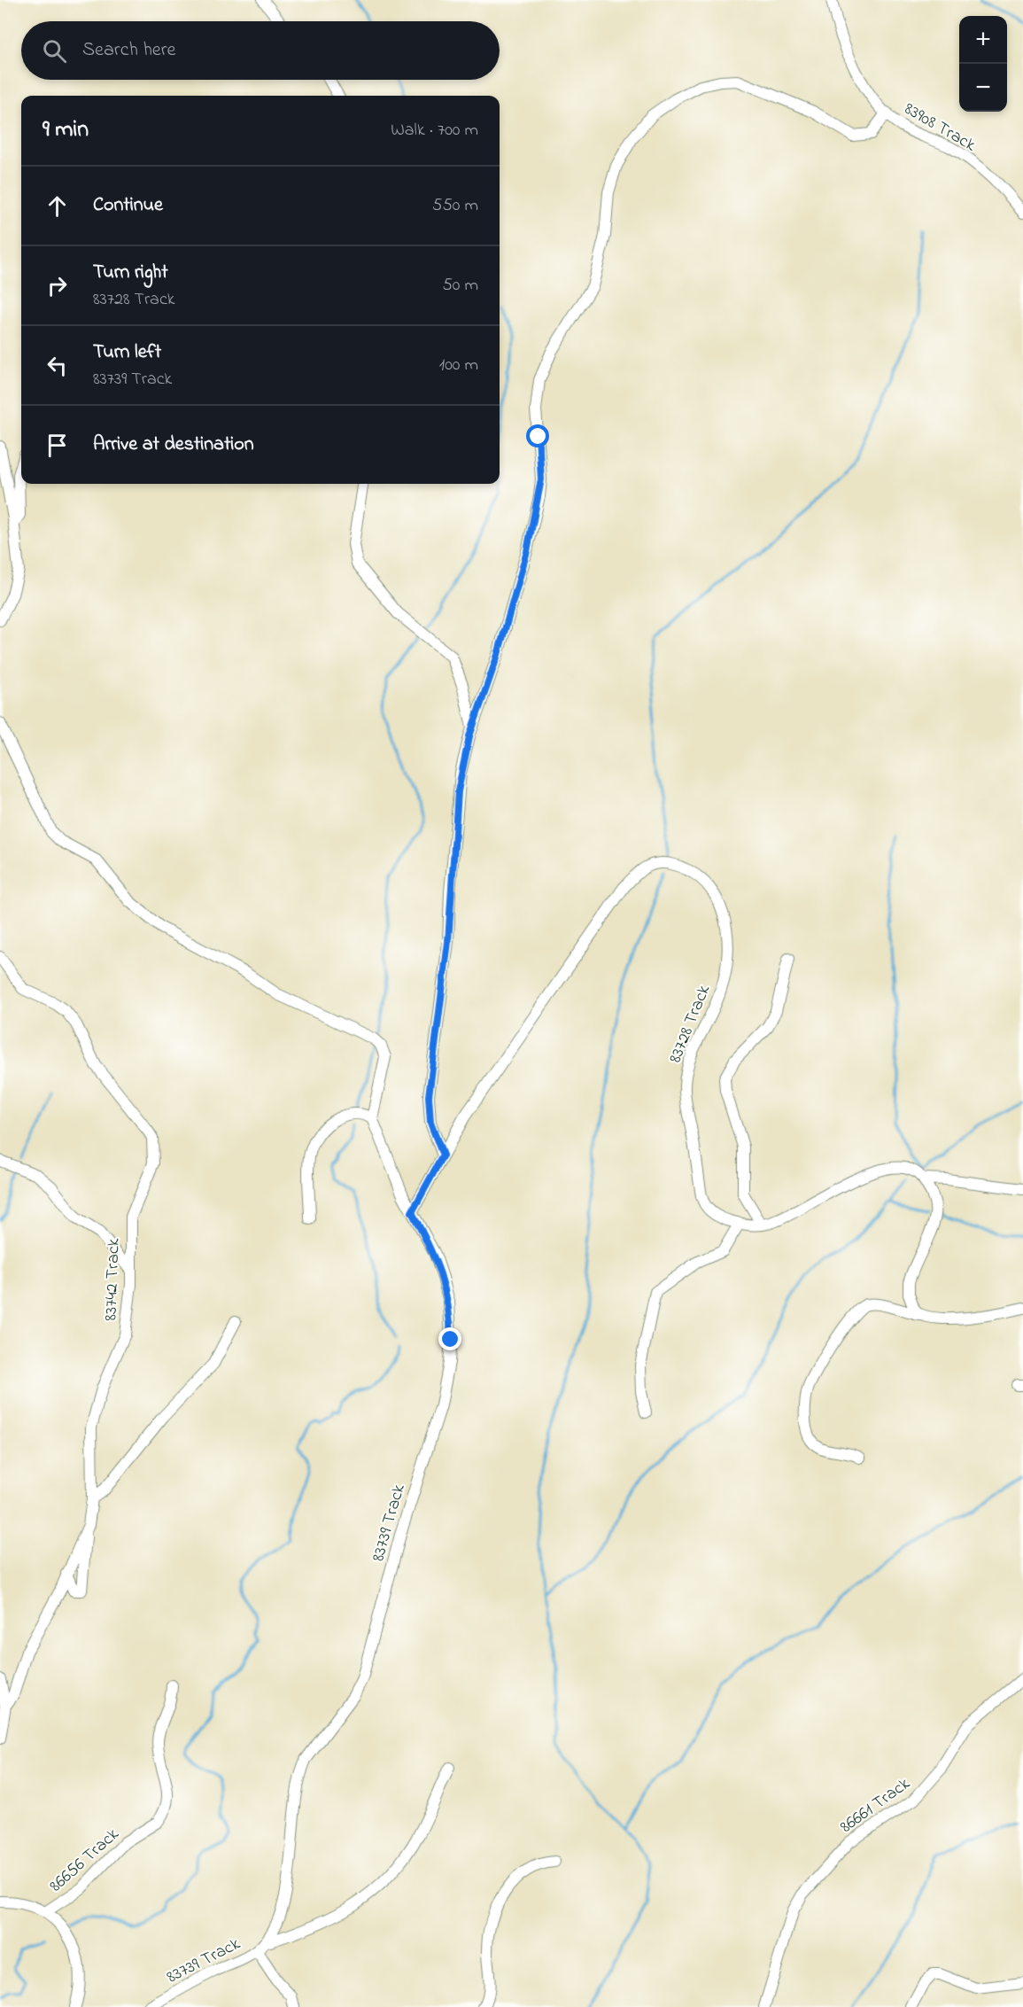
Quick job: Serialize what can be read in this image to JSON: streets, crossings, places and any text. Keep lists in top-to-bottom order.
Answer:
{
  "streets": {
    "street": [
      "83908 Track",
      "83728 Track",
      "83742 Track",
      "83739 Track",
      "86661 Track",
      "86656 Track"
    ]
  },
  "crossings": [
    ["83728 Track", "83739 Track"]
  ],
  "page": {
    "map_buttons": ["+", "−"],
    "search": "Search here",
    "heading": ["9 min", "Walk · 700 m"],
    "list": [
      ["Continue", "550 m"],
      ["Turn right", "83728 Track", "50 m"],
      ["Turn left", "83739 Track", "100 m"],
      "Arrive at destination"
    ]
  }
}
